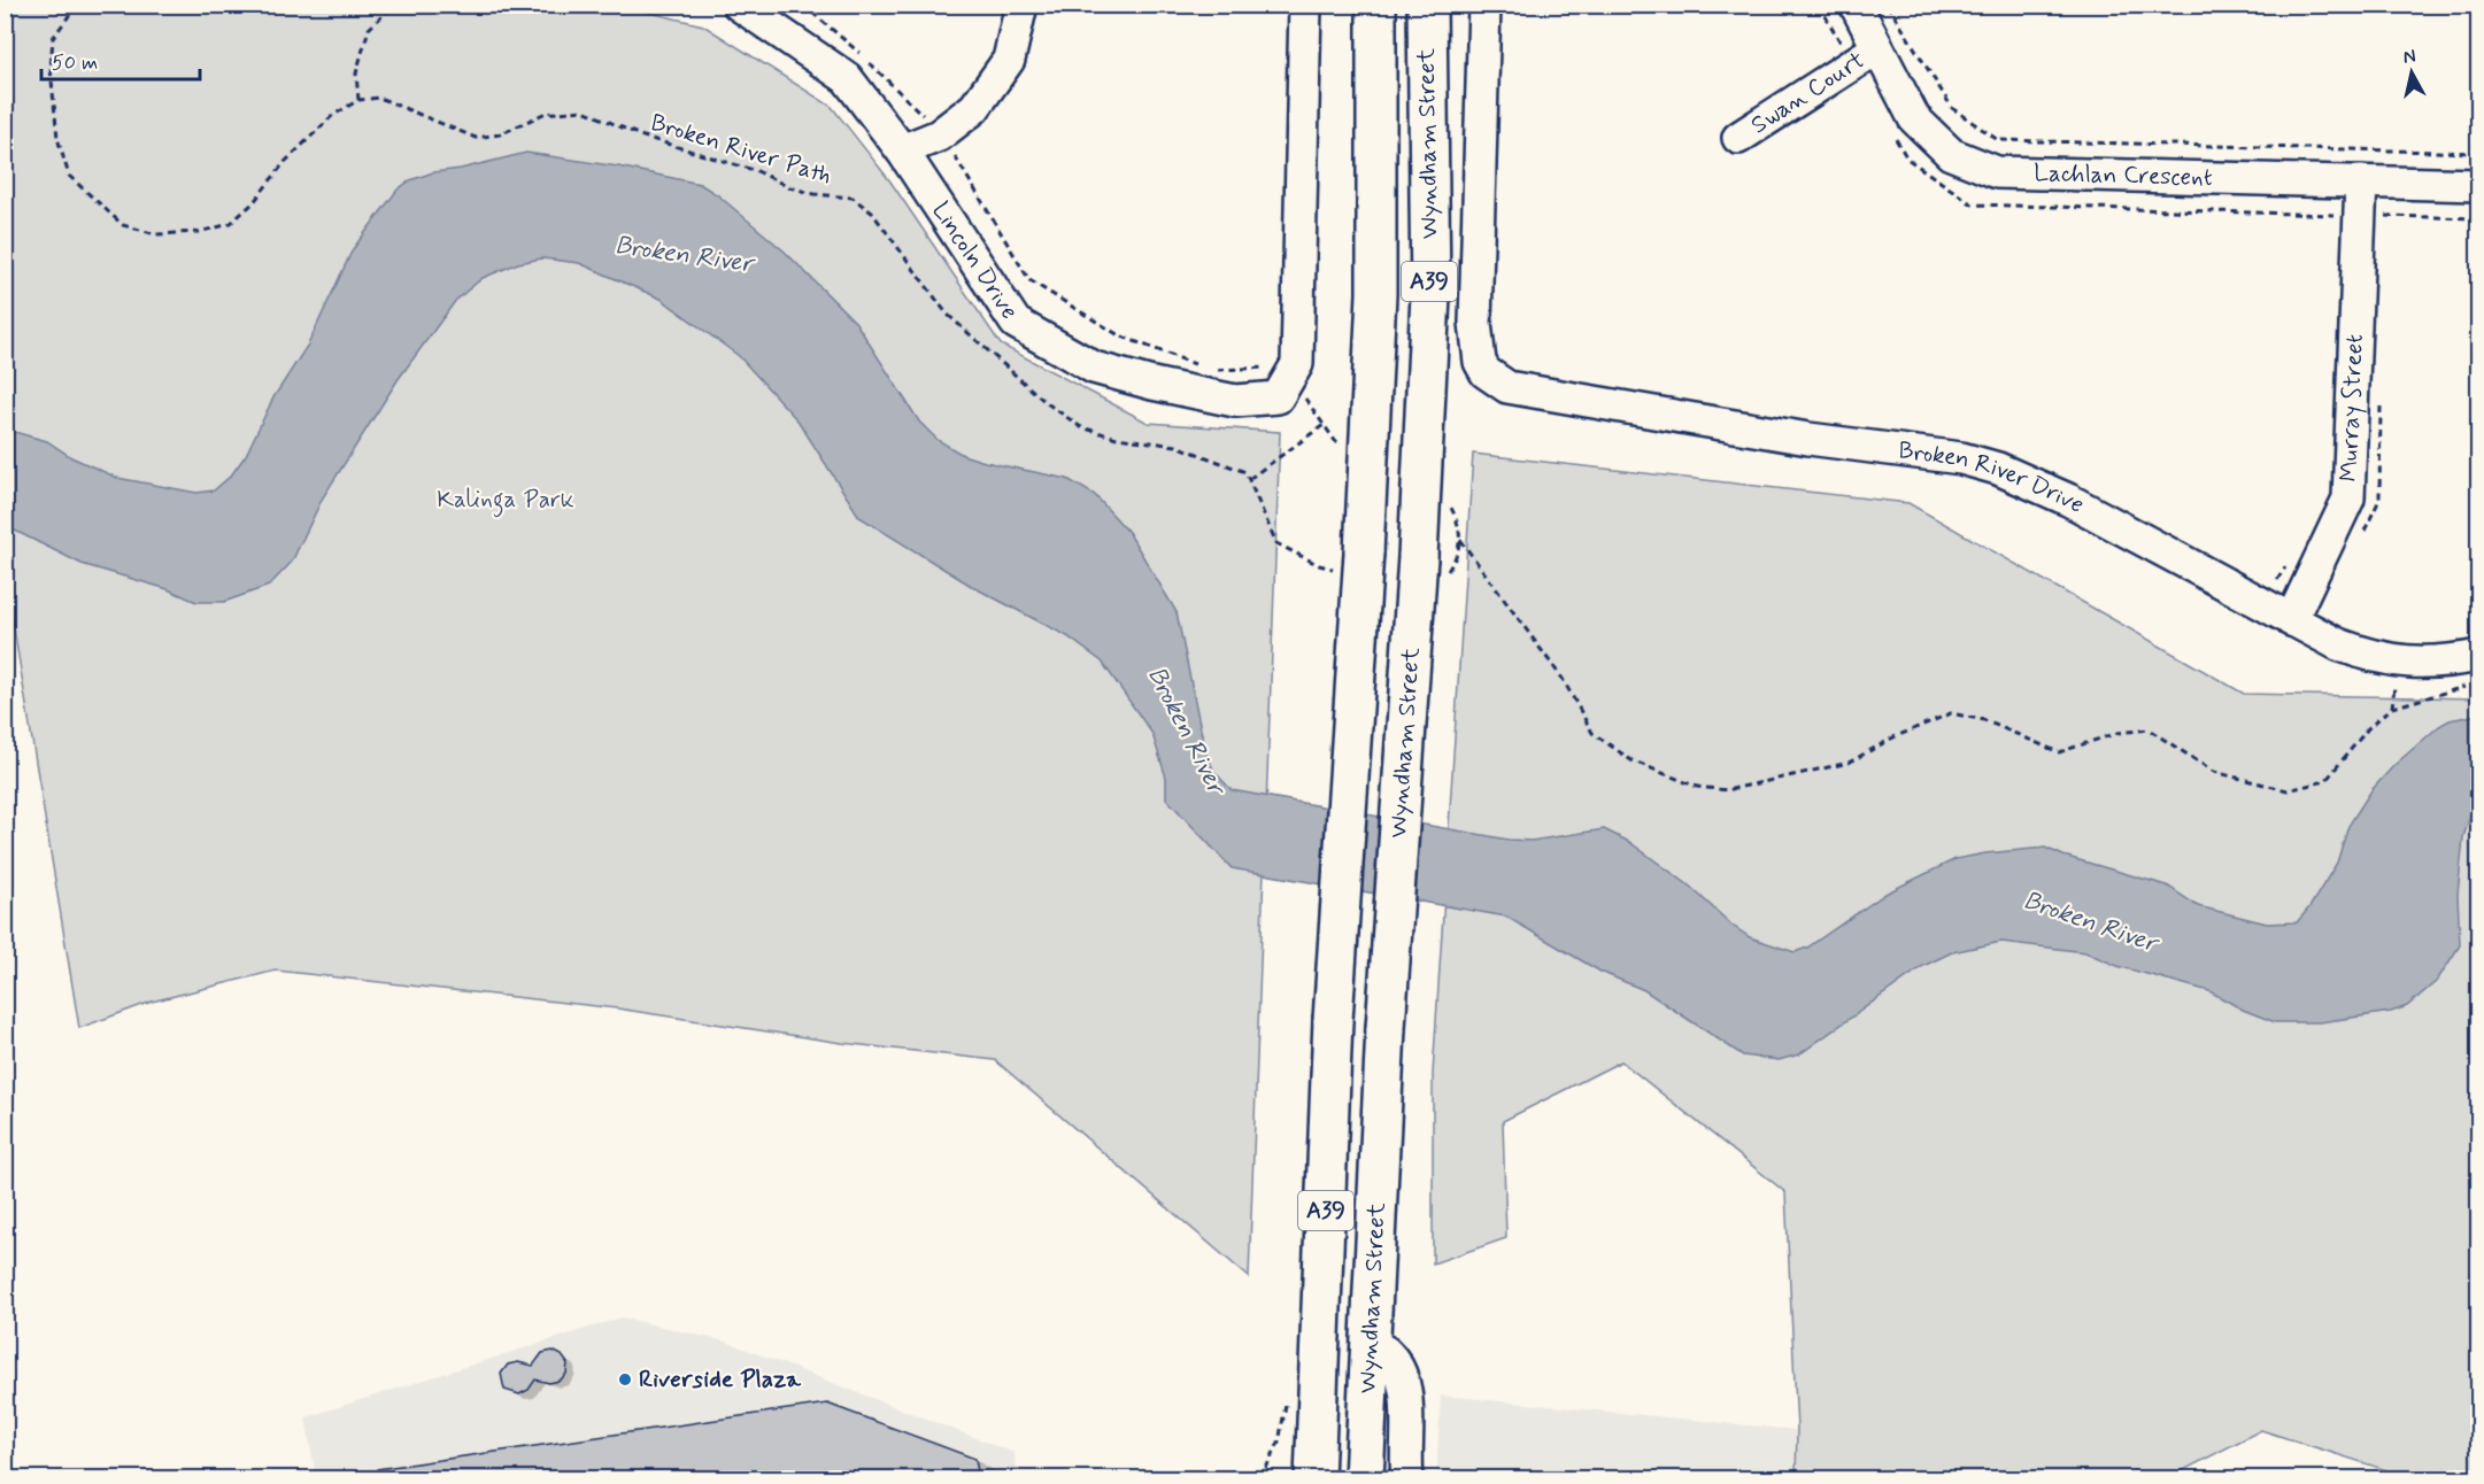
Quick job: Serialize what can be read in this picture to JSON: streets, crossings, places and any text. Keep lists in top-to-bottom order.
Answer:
{
  "streets": {
    "highway": ["Wyndham Street", "A39"],
    "street": [
      "Swan Court",
      "Lachlan Crescent",
      "Lincoln Drive",
      "Murray Street",
      "Broken River Drive"
    ],
    "path": ["Broken River Path"]
  },
  "crossings": [
    ["Swan Court", "Lachlan Crescent"],
    ["Lachlan Crescent", "Murray Street"],
    ["Murray Street", "Broken River Drive"]
  ],
  "water": ["Broken River"],
  "parks": ["Kalinga Park"],
  "places": ["Riverside Plaza"],
  "scale_bar": "50 m",
  "north": "top"
}
